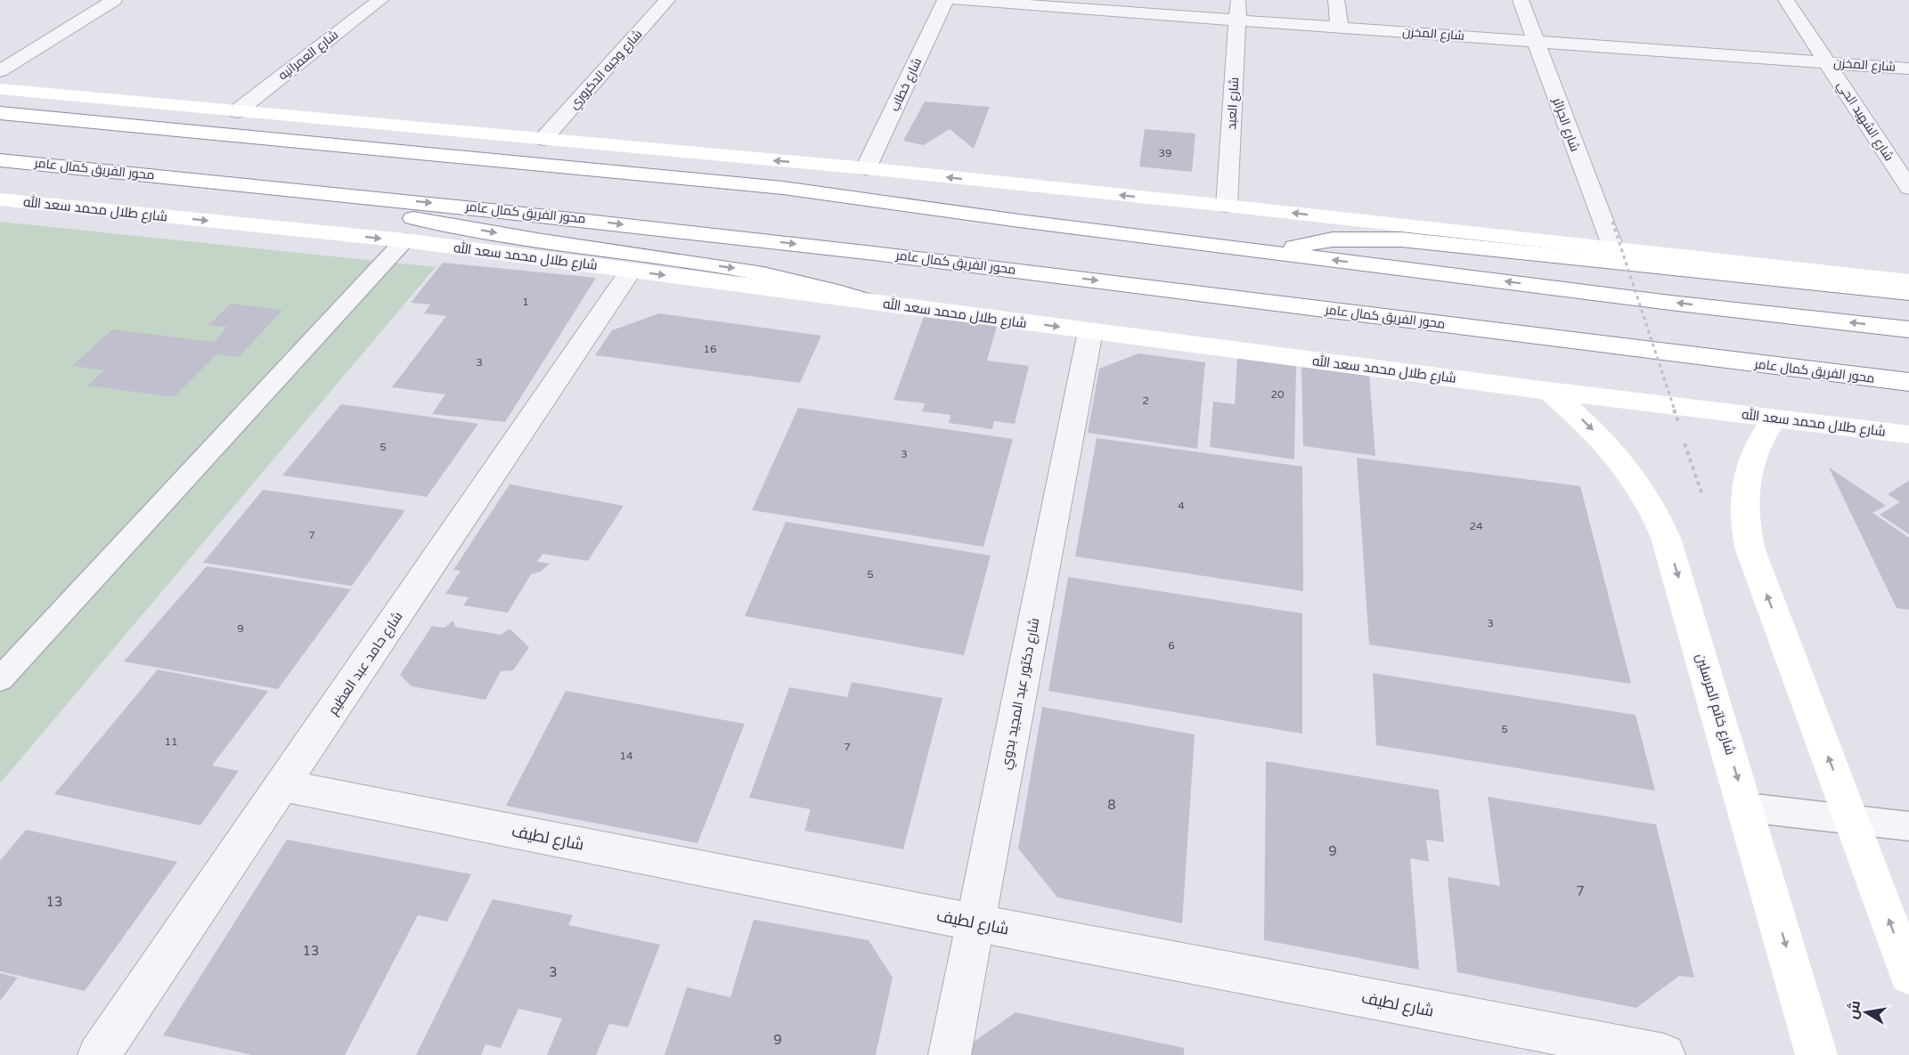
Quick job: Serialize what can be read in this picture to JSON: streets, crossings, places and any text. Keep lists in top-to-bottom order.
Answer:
{
  "streets": {
    "main road": ["محور الفريق كمال عامر", "شارع طلال محمد سعد الله", "شارع خاتم المرسلين"],
    "street": [
      "شارع المخزن",
      "شارع العمرانيه",
      "شارع وجيه الدكروري",
      "شارع خطاب",
      "شارع العبد",
      "شارع الشهيد الحي",
      "شارع الجزائر",
      "شارع حامد عبد العظيم",
      "شارع دكتور عبد المجيد بدوي",
      "شارع لطيف"
    ]
  },
  "crossings": [
    ["شارع المخزن", "شارع العبد"],
    ["شارع المخزن", "شارع الشهيد الحي"],
    ["شارع المخزن", "شارع الجزائر"],
    ["شارع طلال محمد سعد الله", "شارع حامد عبد العظيم"],
    ["شارع طلال محمد سعد الله", "شارع دكتور عبد المجيد بدوي"],
    ["شارع طلال محمد سعد الله", "شارع خاتم المرسلين"],
    ["شارع حامد عبد العظيم", "شارع لطيف"],
    ["شارع دكتور عبد المجيد بدوي", "شارع لطيف"]
  ],
  "house_numbers": [
    "39",
    "1",
    "16",
    "3",
    "20",
    "2",
    "5",
    "3",
    "4",
    "24",
    "7",
    "5",
    "3",
    "9",
    "6",
    "5",
    "11",
    "7",
    "14",
    "8",
    "9",
    "7",
    "13",
    "13",
    "3",
    "9"
  ],
  "north": "left"
}
